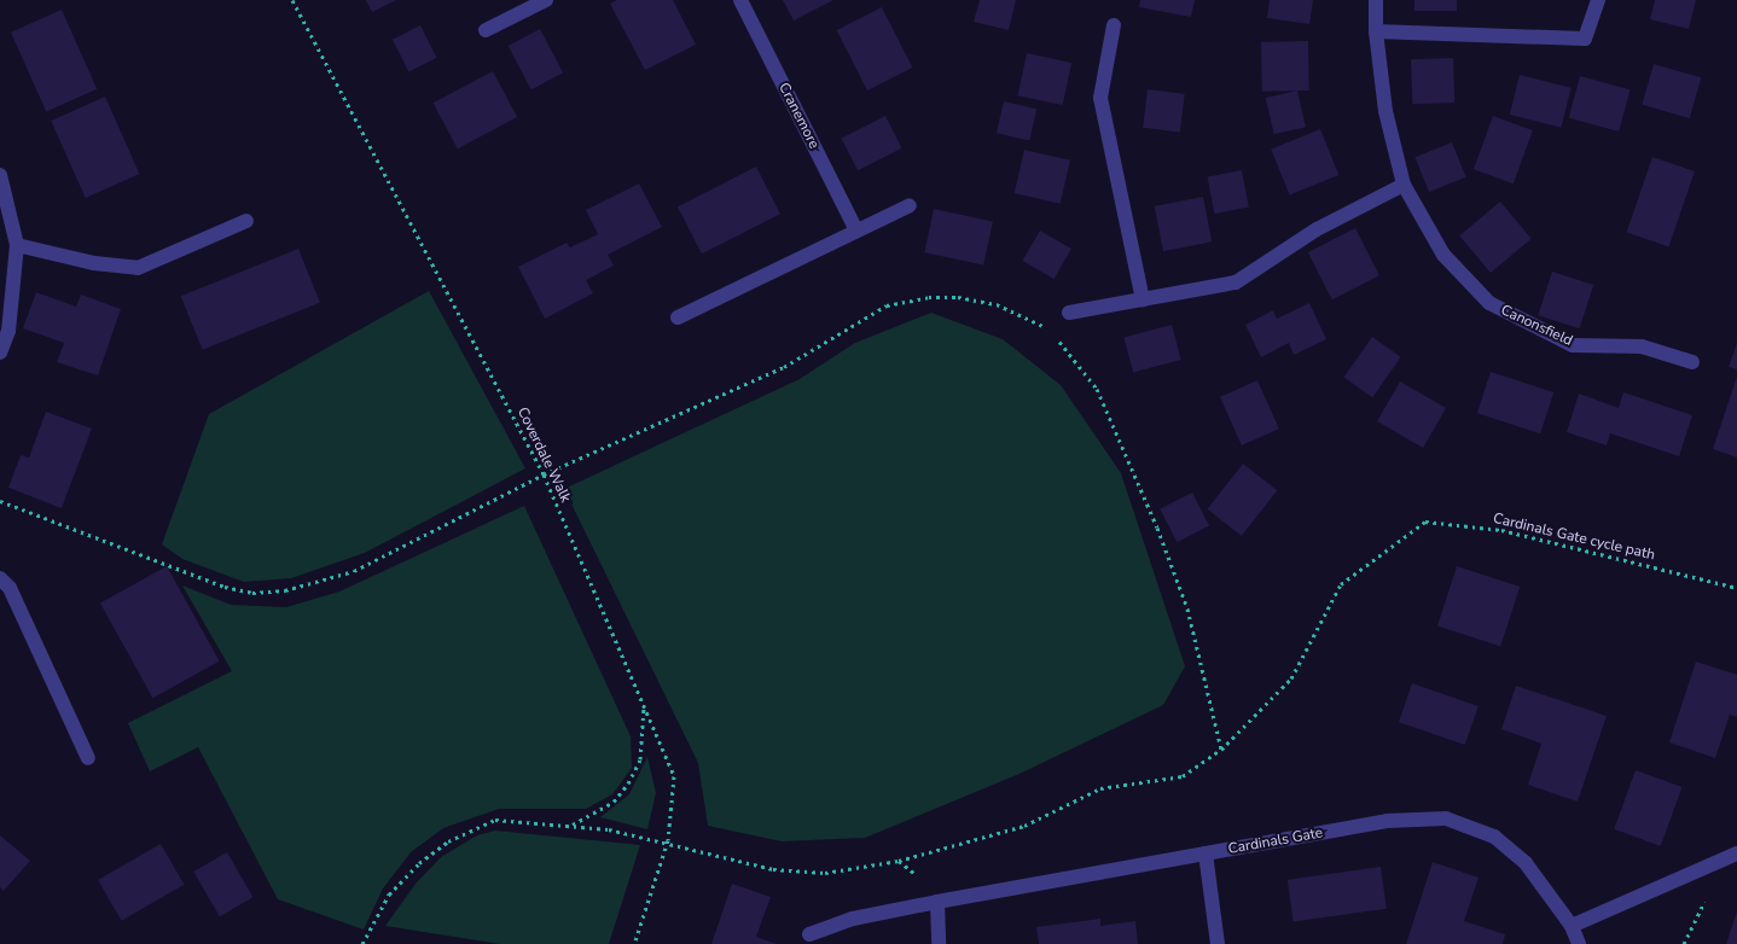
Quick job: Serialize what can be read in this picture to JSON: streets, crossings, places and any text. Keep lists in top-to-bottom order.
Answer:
{
  "streets": {
    "street": ["Cranemore", "Canonsfield", "Cardinals Gate"],
    "path": ["Coverdale Walk", "Cardinals Gate cycle path"]
  },
  "crossings": [
    ["Coverdale Walk", "Cardinals Gate cycle path"]
  ]
}
